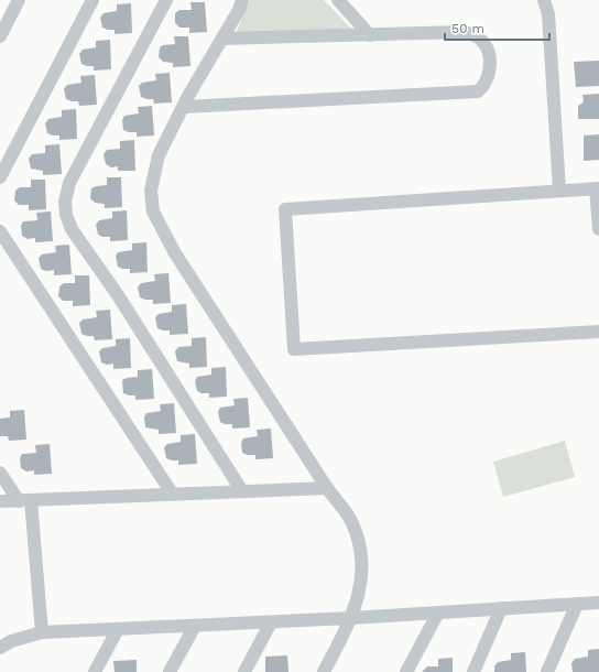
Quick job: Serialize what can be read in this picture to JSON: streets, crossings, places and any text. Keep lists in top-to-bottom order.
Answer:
{
  "scale_bar": "50 m"
}
